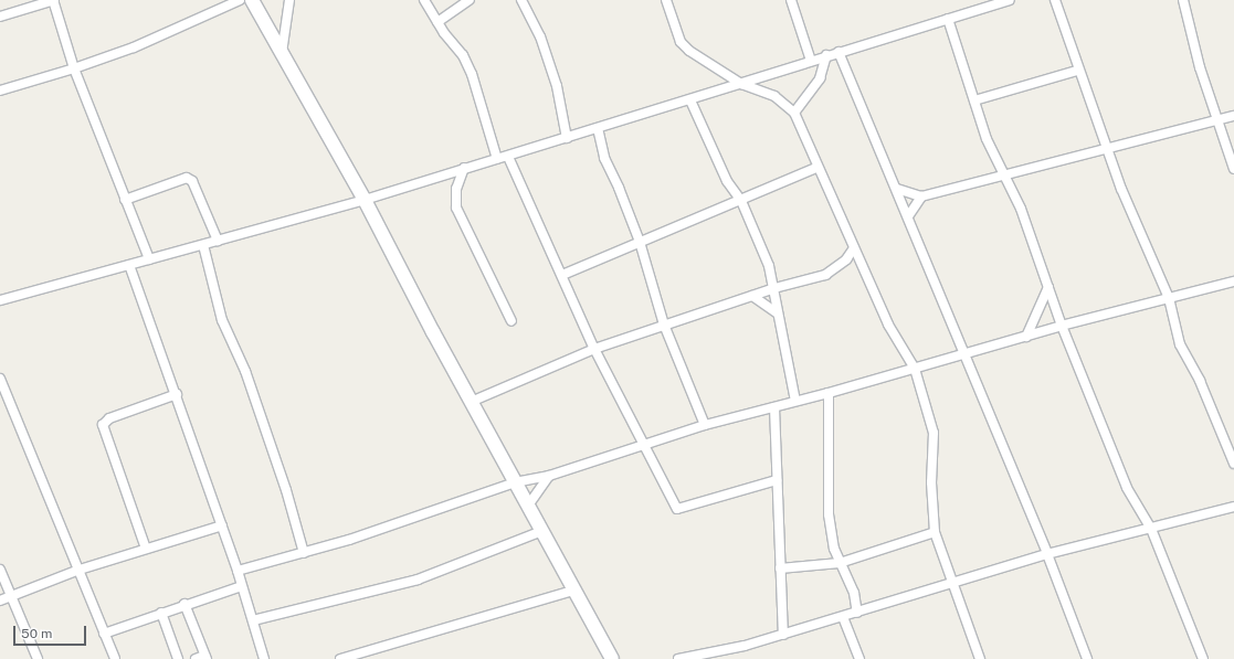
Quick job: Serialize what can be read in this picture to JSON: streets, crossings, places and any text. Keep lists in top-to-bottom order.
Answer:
{
  "scale_bar": "50 m"
}
